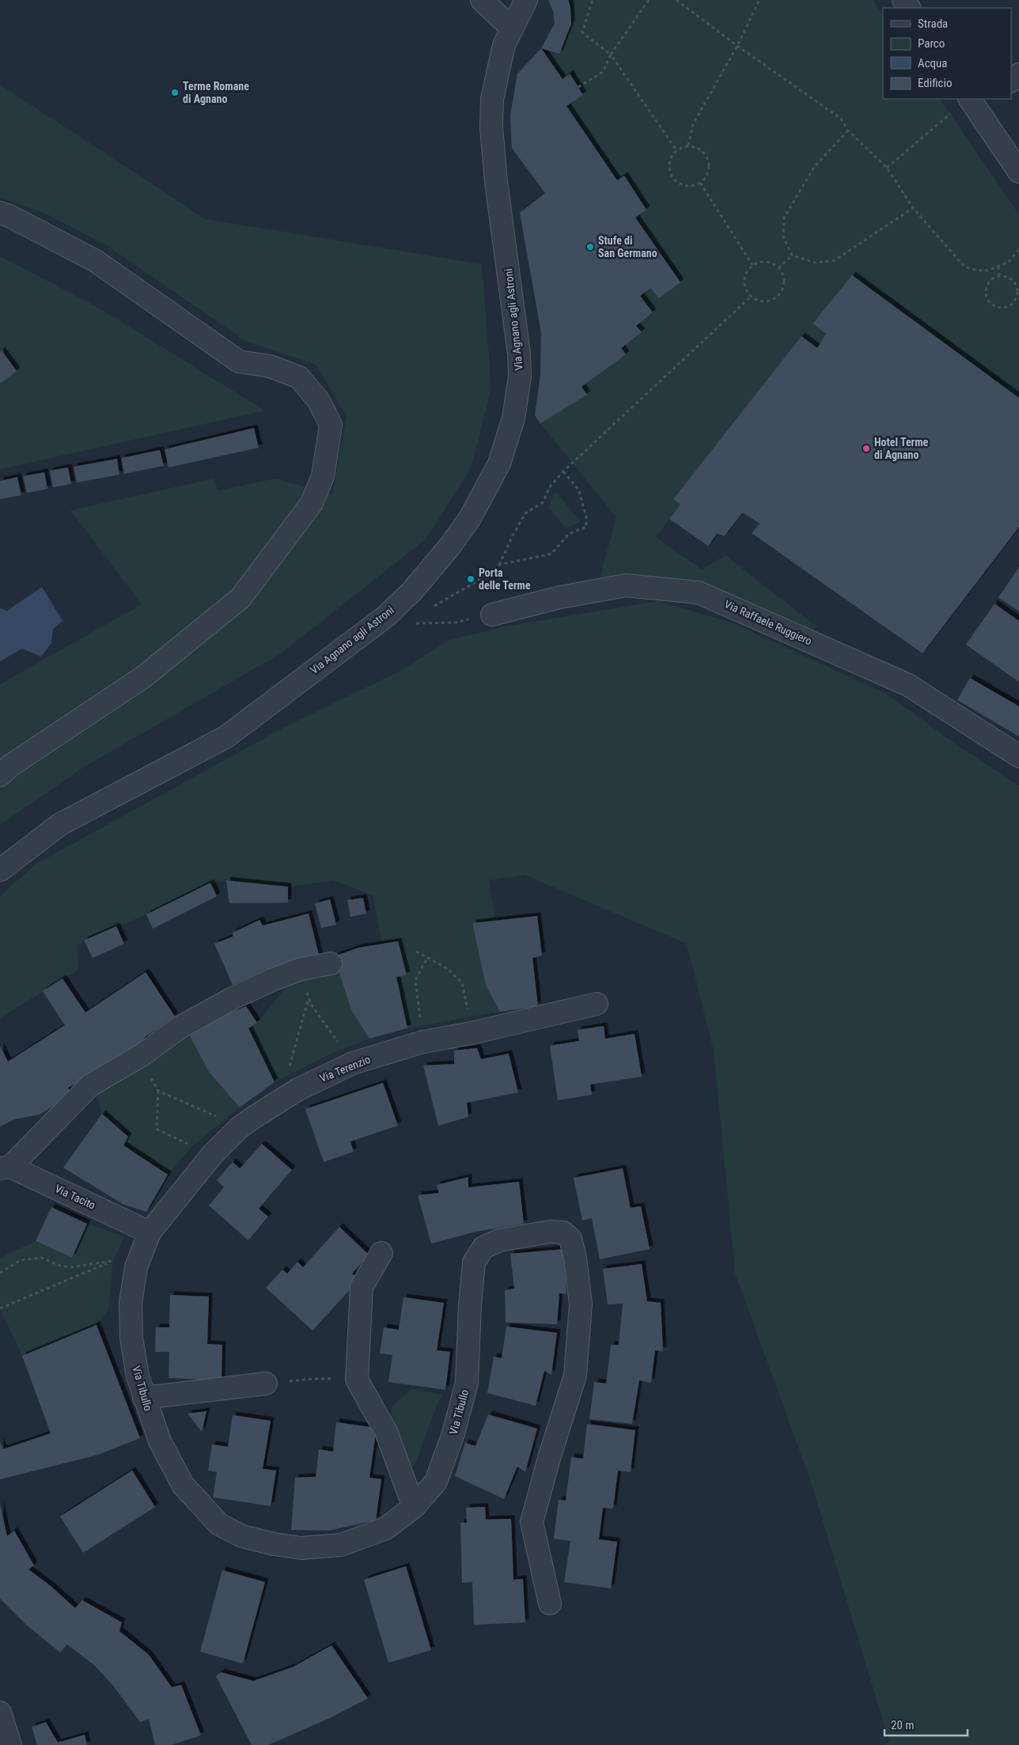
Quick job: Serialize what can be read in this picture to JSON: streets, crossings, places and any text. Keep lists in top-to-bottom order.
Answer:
{
  "streets": {
    "street": [
      "Via Agnano agli Astroni",
      "Via Raffaele Ruggiero",
      "Via Terenzio",
      "Via Tacito",
      "Via Tibullo"
    ]
  },
  "crossings": [
    ["Via Terenzio", "Via Tacito"],
    ["Via Terenzio", "Via Tibullo"],
    ["Via Tacito", "Via Tibullo"]
  ],
  "places": [
    "Terme Romane di Agnano",
    "Stufe di San Germano",
    "Hotel Terme di Agnano",
    "Porta delle Terme"
  ],
  "legend": [
    "Strada",
    "Parco",
    "Acqua",
    "Edificio"
  ],
  "scale_bar": "20 m"
}
